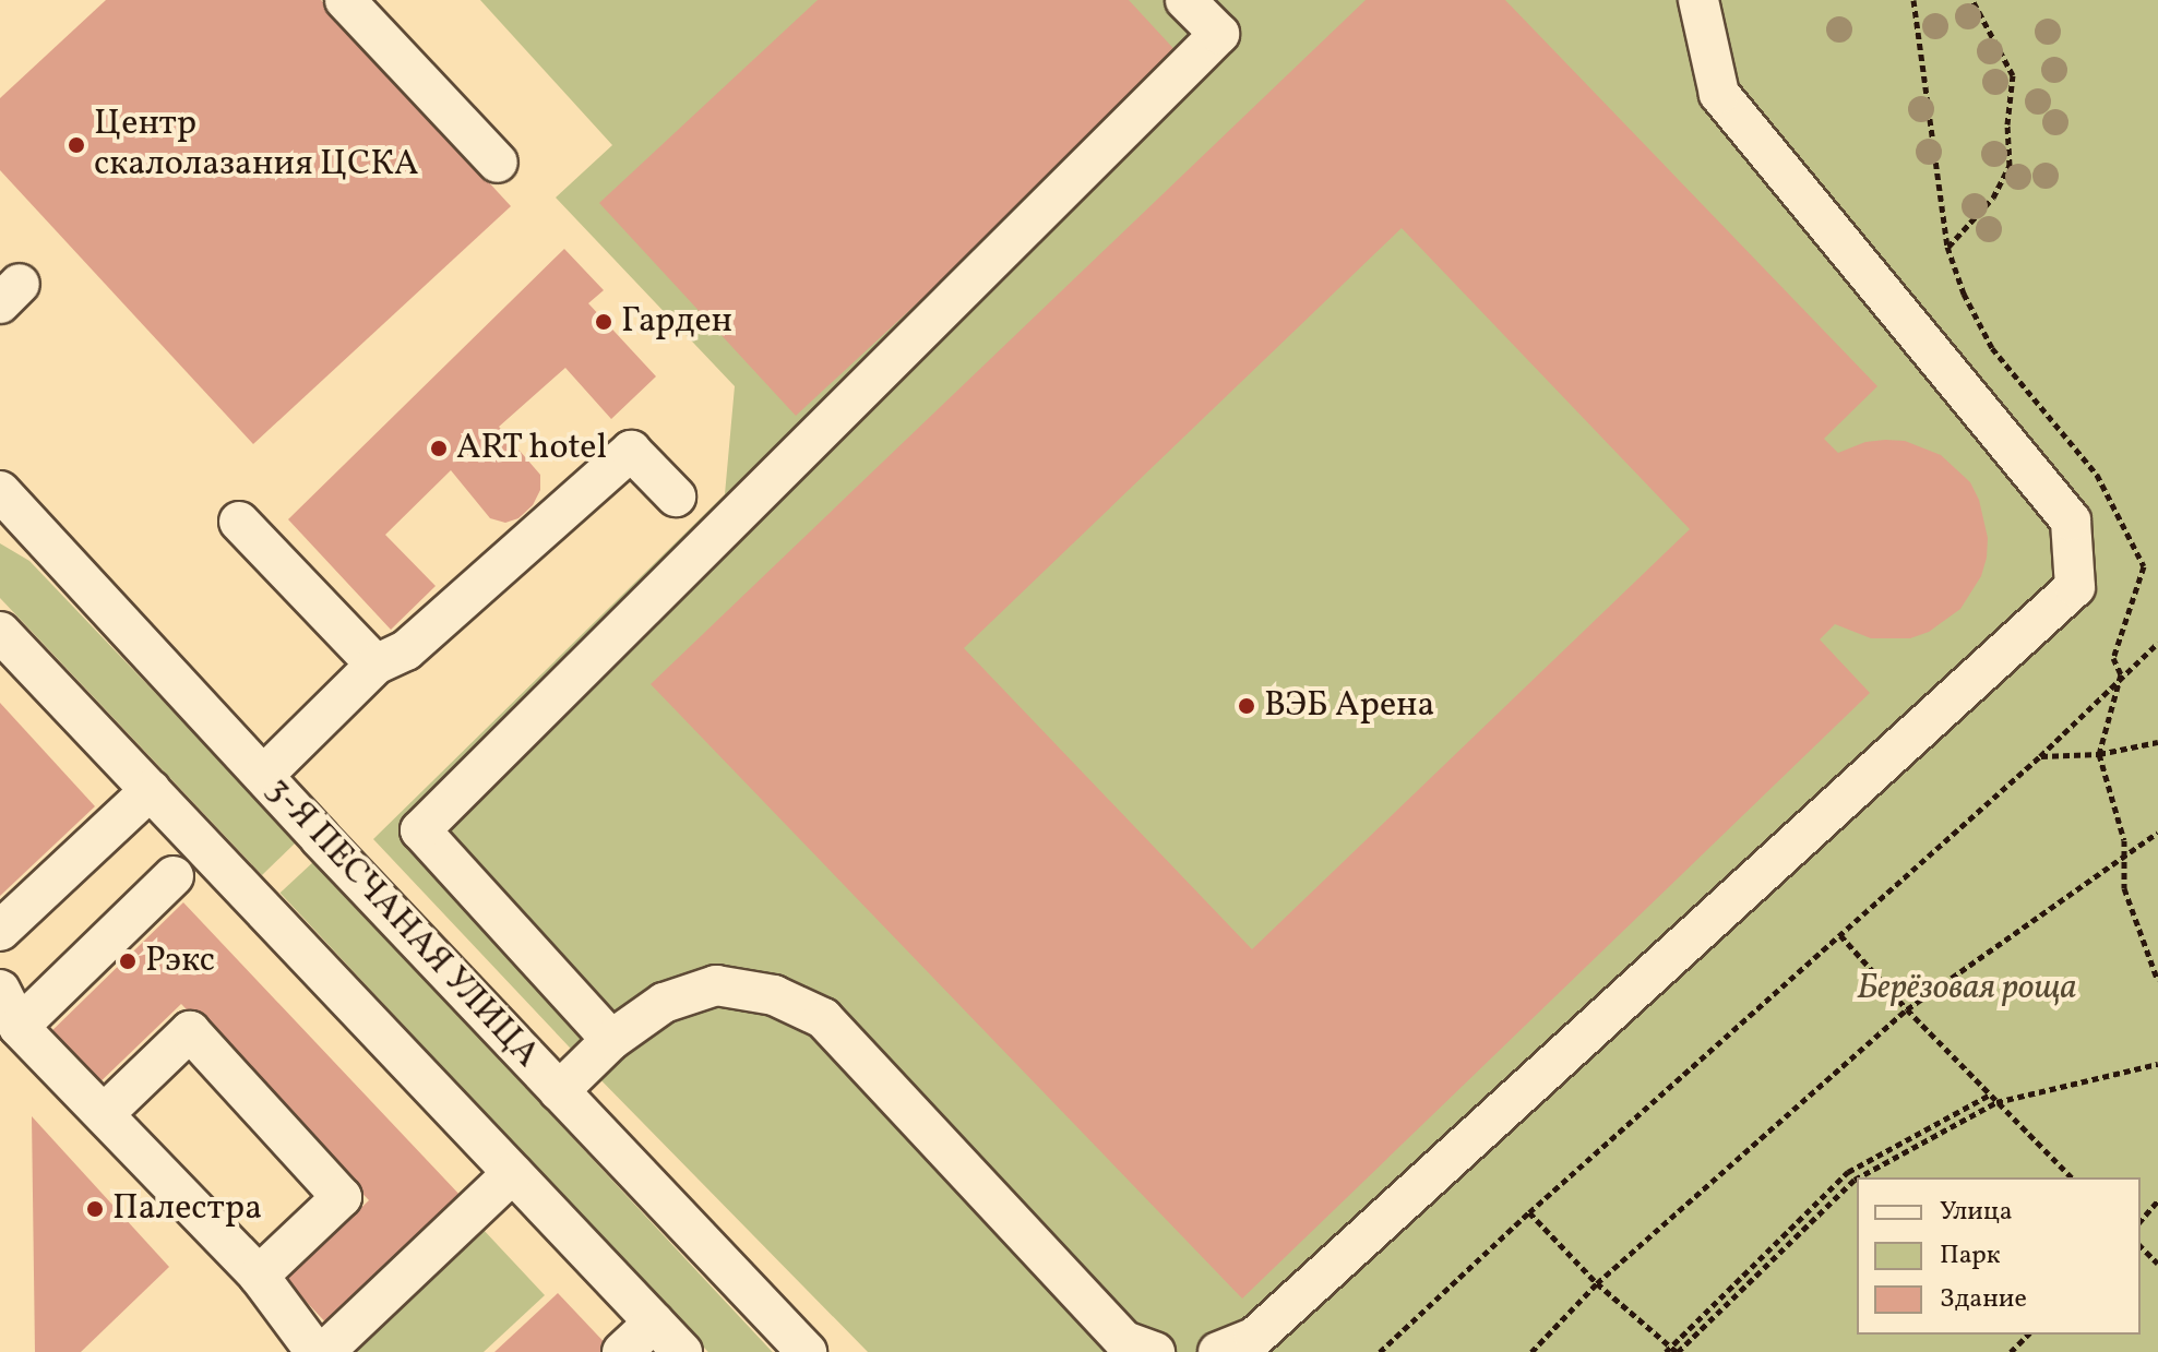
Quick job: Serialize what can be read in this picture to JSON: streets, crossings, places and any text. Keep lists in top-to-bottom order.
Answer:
{
  "streets": {
    "street": ["3-Я ПЕСЧАНАЯ УЛИЦА"]
  },
  "parks": ["Берёзовая роща"],
  "places": [
    "Центр скалолазания ЦСКА",
    "Гарден",
    "ART hotel",
    "ВЭБ Арена",
    "Рэкс",
    "Палестра"
  ],
  "legend": ["Улица", "Парк", "Здание"]
}
